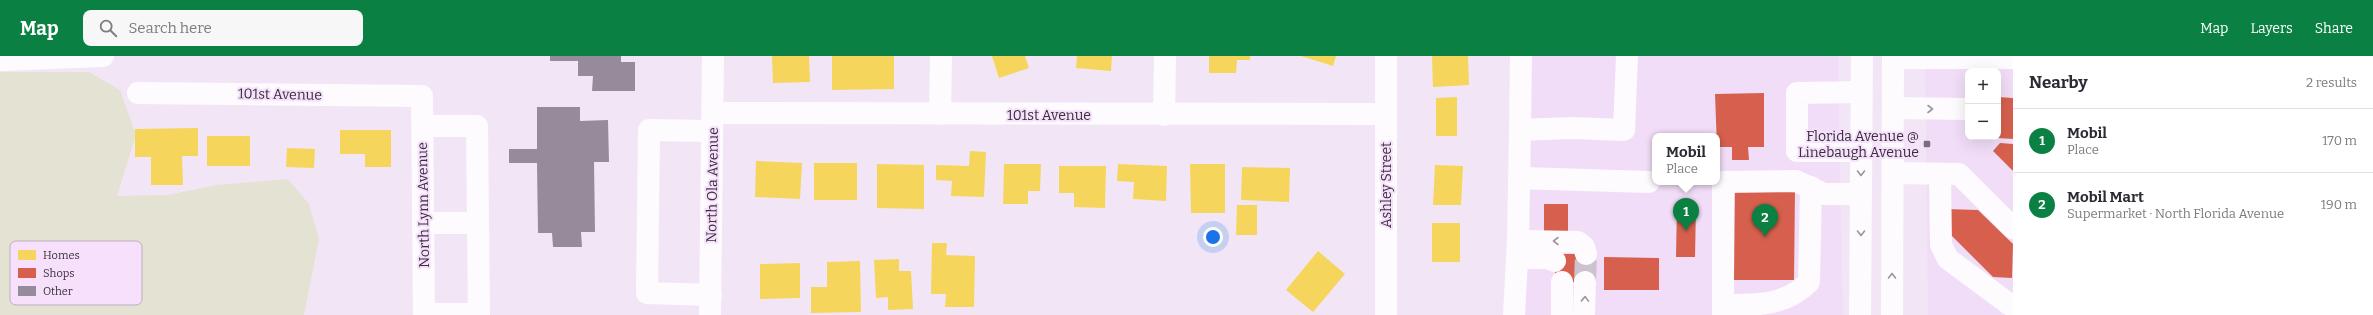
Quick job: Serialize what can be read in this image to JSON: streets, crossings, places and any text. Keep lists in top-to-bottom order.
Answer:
{
  "streets": {
    "street": [
      "101st Avenue",
      "North Ola Avenue",
      "Ashley Street",
      "North Lynn Avenue"
    ]
  },
  "crossings": [
    ["101st Avenue", "North Ola Avenue"],
    ["101st Avenue", "Ashley Street"],
    ["101st Avenue", "North Lynn Avenue"]
  ],
  "places": {
    "transit": ["Florida Avenue @ Linebaugh Avenue"]
  },
  "legend": ["Homes", "Shops", "Other"],
  "page": {
    "header": "Map",
    "search": "Search here",
    "nav": ["Map", "Layers", "Share"],
    "heading": ["Nearby", "2 results"],
    "map_buttons": ["+", "−"],
    "list": [
      {
        "mark": "1",
        "name": "Mobil",
        "note": "Place",
        "value": "170 m"
      },
      {
        "mark": "2",
        "name": "Mobil Mart",
        "note": "Supermarket · North Florida Avenue",
        "value": "190 m"
      }
    ],
    "popup": ["Mobil", "Place"],
    "pins": ["1", "2"]
  }
}
